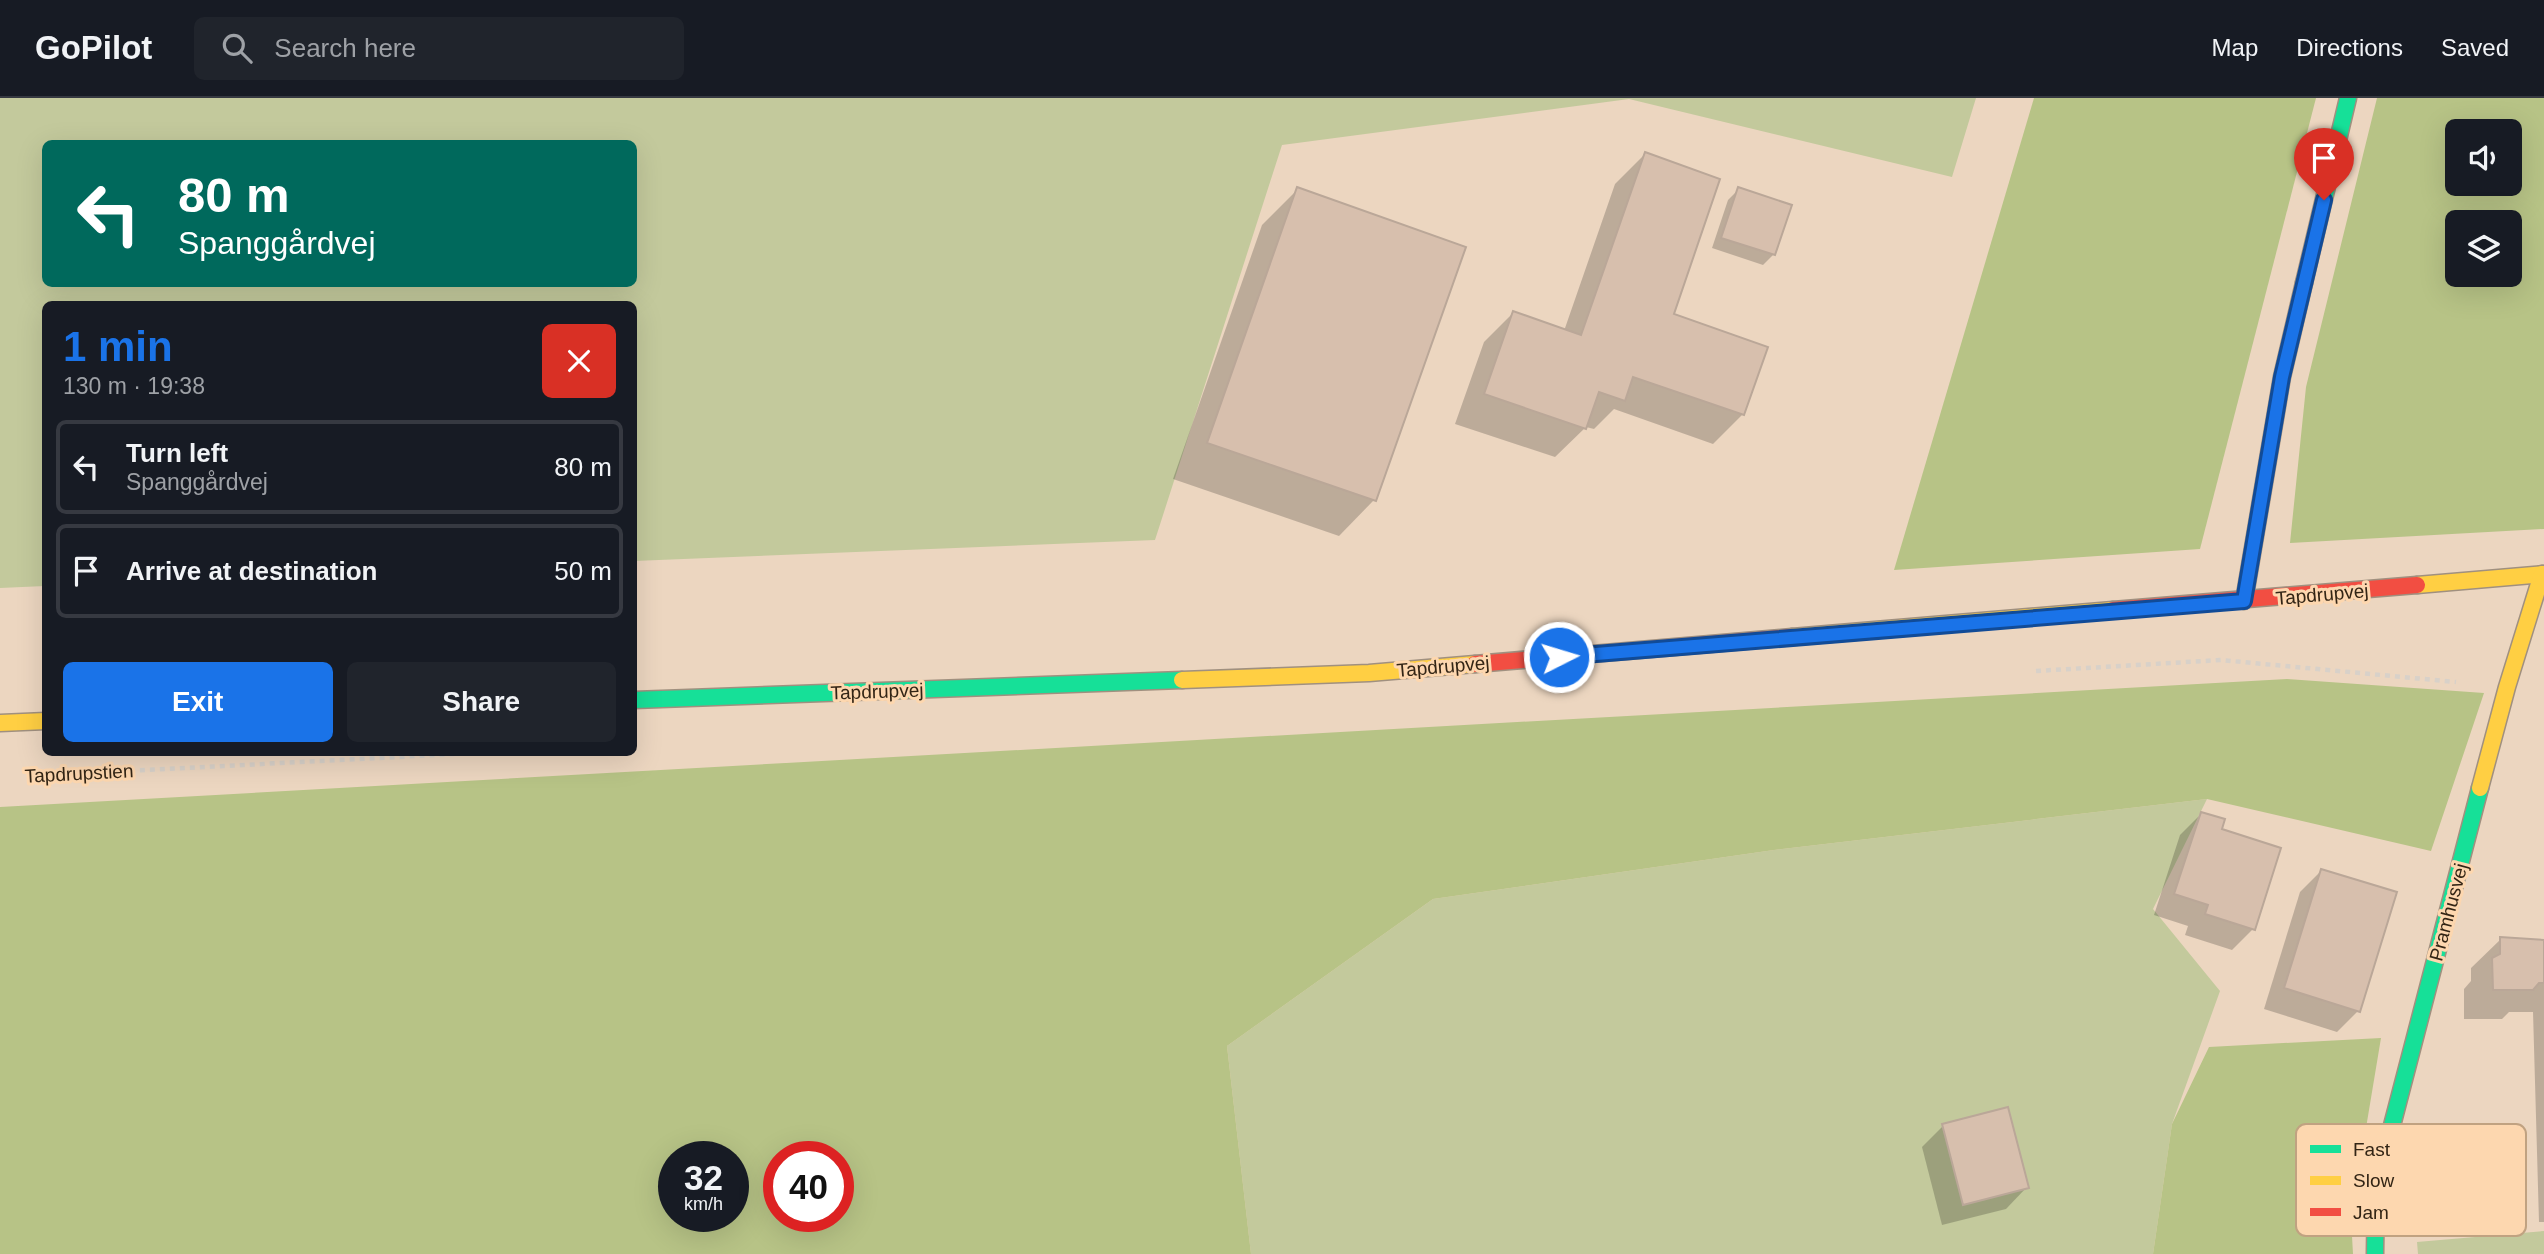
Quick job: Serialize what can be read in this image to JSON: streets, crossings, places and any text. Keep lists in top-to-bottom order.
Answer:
{
  "streets": {
    "street": ["Tapdrupvej", "Pramhusvej"],
    "path": ["Tapdrupstien"]
  },
  "crossings": [
    ["Tapdrupvej", "Pramhusvej"]
  ],
  "legend": ["Fast", "Slow", "Jam"],
  "page": {
    "header": "GoPilot",
    "search": "Search here",
    "nav": ["Map", "Directions", "Saved"],
    "turn": ["80 m", "Spanggårdvej"],
    "heading": ["1 min", "130 m · 19:38"],
    "list": [
      {
        "name": "Turn left",
        "note": "Spanggårdvej",
        "value": "80 m"
      },
      {
        "name": "Arrive at destination",
        "value": "50 m"
      }
    ],
    "buttons": ["Exit", "Share"],
    "speed": "32 km/h",
    "limit": "40"
  }
}
